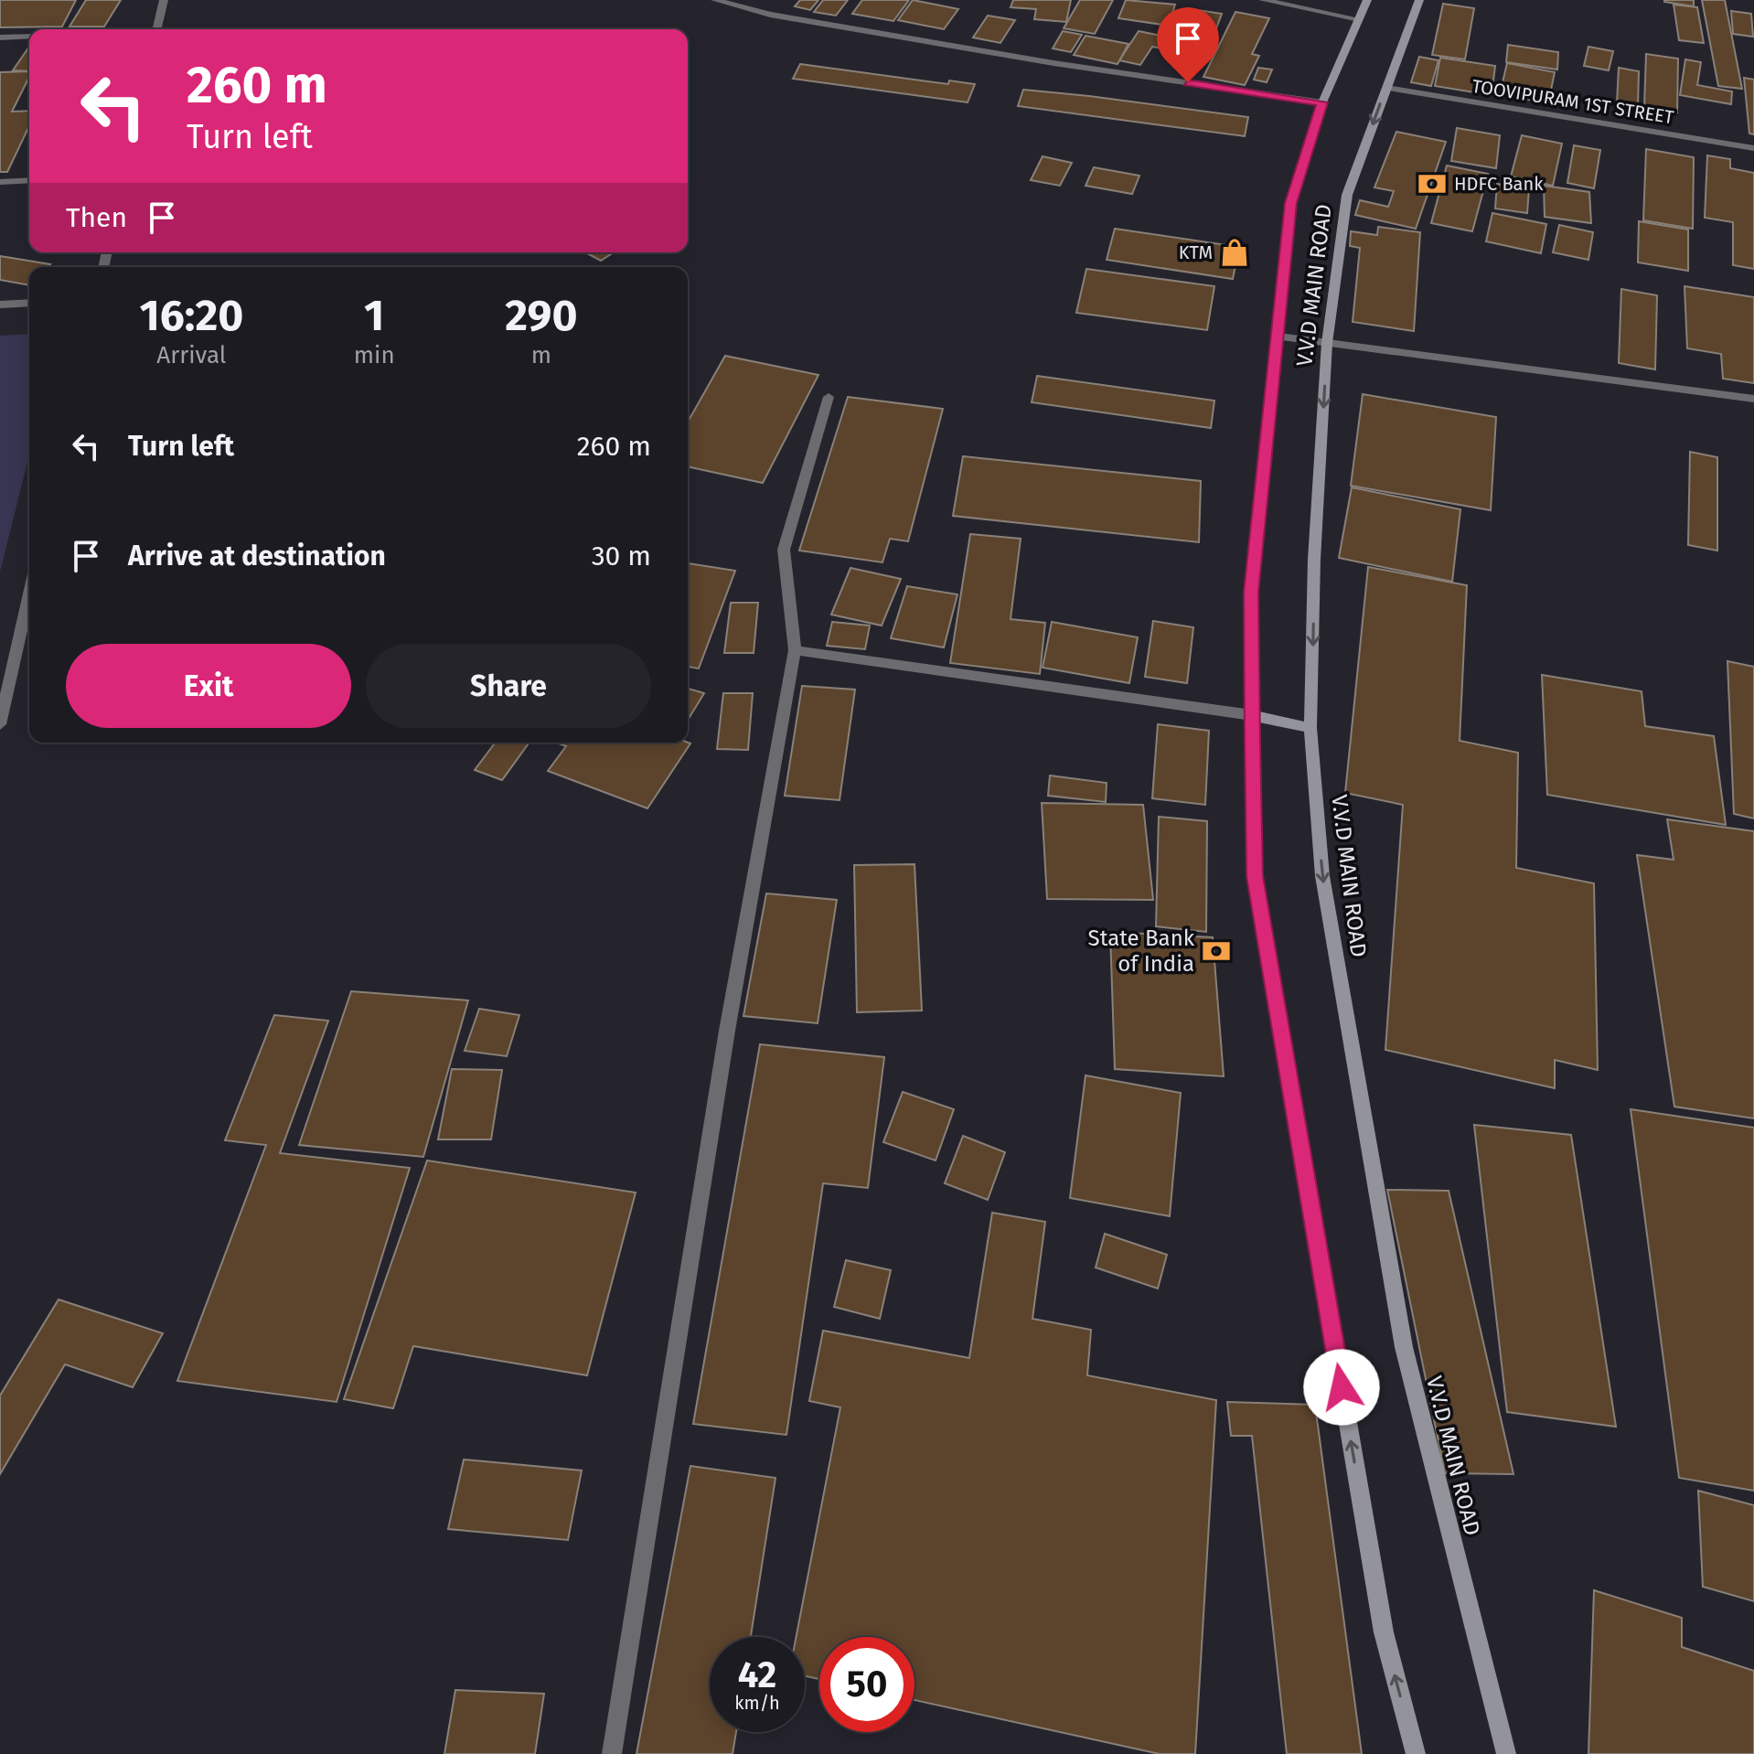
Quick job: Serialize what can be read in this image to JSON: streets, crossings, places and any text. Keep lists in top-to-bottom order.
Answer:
{
  "streets": {
    "main road": ["V.V.D MAIN ROAD"],
    "street": ["TOOVIPURAM 1ST STREET"]
  },
  "crossings": [
    ["TOOVIPURAM 1ST STREET", "V.V.D MAIN ROAD"]
  ],
  "places": {
    "bank": ["HDFC Bank", "State Bank of India"],
    "shop": ["KTM"]
  },
  "page": {
    "turn": ["260 m", "Turn left"],
    "then": "Then",
    "eta": [
      "16:20",
      "Arrival",
      "1",
      "min",
      "290",
      "m"
    ],
    "list": [
      {
        "name": "Turn left",
        "value": "260 m"
      },
      {
        "name": "Arrive at destination",
        "value": "30 m"
      }
    ],
    "buttons": ["Exit", "Share"],
    "speed": "42 km/h",
    "limit": "50"
  }
}
